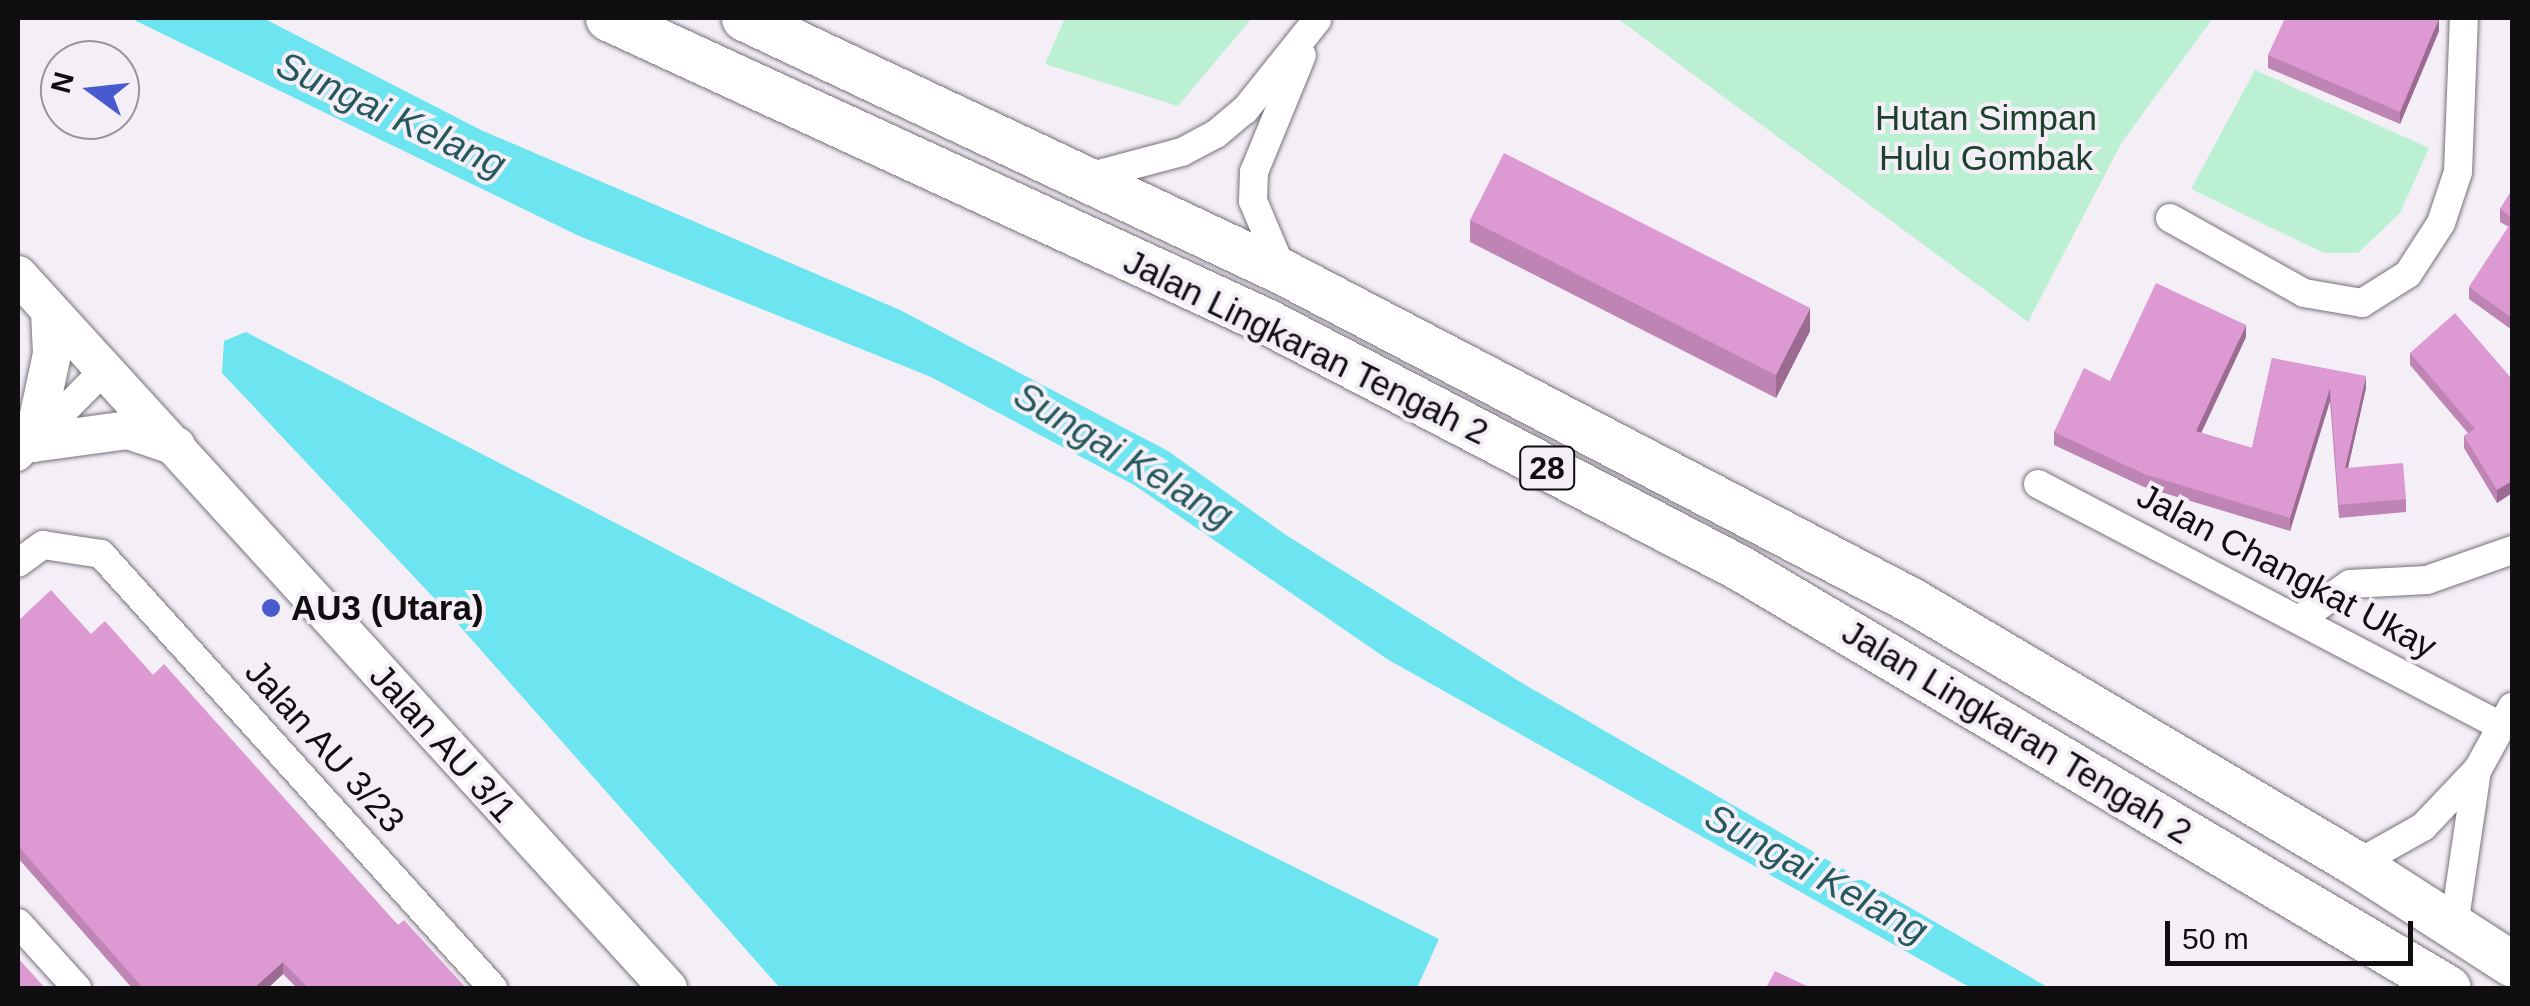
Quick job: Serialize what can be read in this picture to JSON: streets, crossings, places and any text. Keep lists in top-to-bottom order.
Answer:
{
  "streets": {
    "highway": ["Jalan Lingkaran Tengah 2", "28"],
    "main road": ["Jalan AU 3/1"],
    "street": ["Jalan Changkat Ukay", "Jalan AU 3/23"]
  },
  "crossings": [
    ["Jalan Lingkaran Tengah 2", "Jalan Changkat Ukay"]
  ],
  "water": ["Sungai Kelang"],
  "parks": ["Hutan Simpan Hulu Gombak"],
  "places": ["AU3 (Utara)"],
  "scale_bar": "50 m",
  "north": "left"
}
